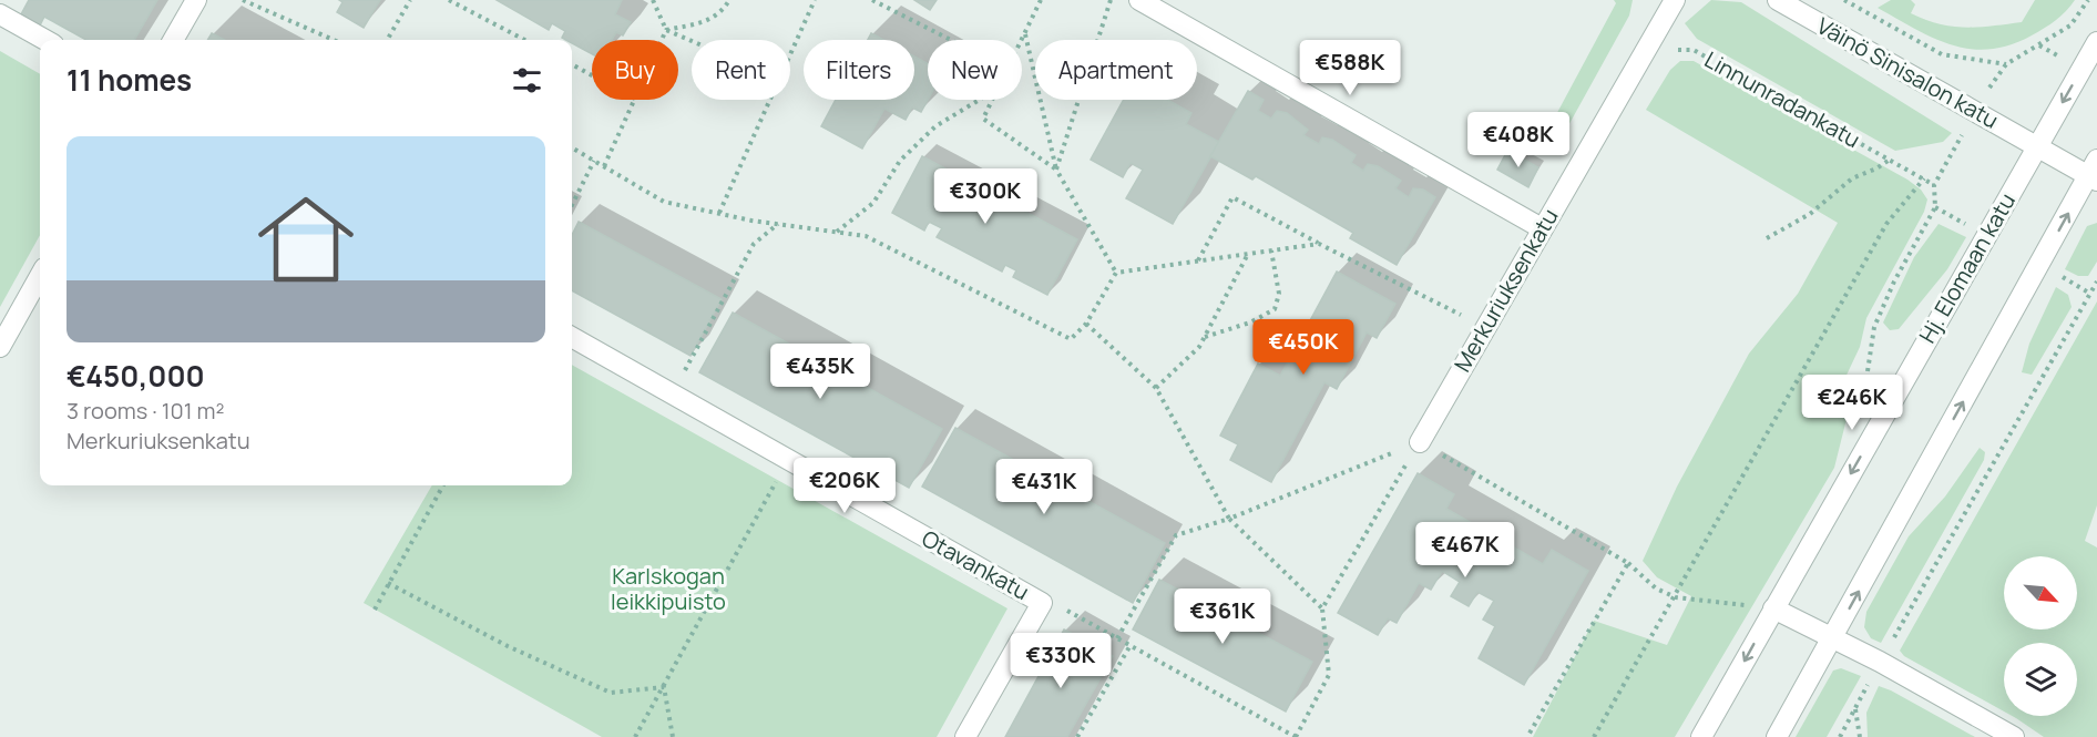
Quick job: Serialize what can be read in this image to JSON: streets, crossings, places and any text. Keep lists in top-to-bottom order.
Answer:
{
  "streets": {
    "street": [
      "Väinö Sinisalon katu",
      "Hj. Elomaan katu",
      "Merkuriuksenkatu",
      "Otavankatu"
    ],
    "path": ["Linnunradankatu"]
  },
  "crossings": [
    ["Väinö Sinisalon katu", "Hj. Elomaan katu"],
    ["Linnunradankatu", "Merkuriuksenkatu"]
  ],
  "parks": ["Karlskogan leikkipuisto"],
  "north": "bottom right",
  "page": {
    "price": [
      "€588K",
      "€408K",
      "€300K",
      "€450K",
      "€435K",
      "€246K",
      "€206K",
      "€431K",
      "€467K",
      "€361K",
      "€330K"
    ],
    "chip": [
      "Buy",
      "Rent",
      "Filters",
      "New",
      "Apartment"
    ],
    "heading": "11 homes",
    "list": [
      {
        "name": "€450,000",
        "note": "3 rooms · 101 m² · Merkuriuksenkatu"
      }
    ]
  }
}
